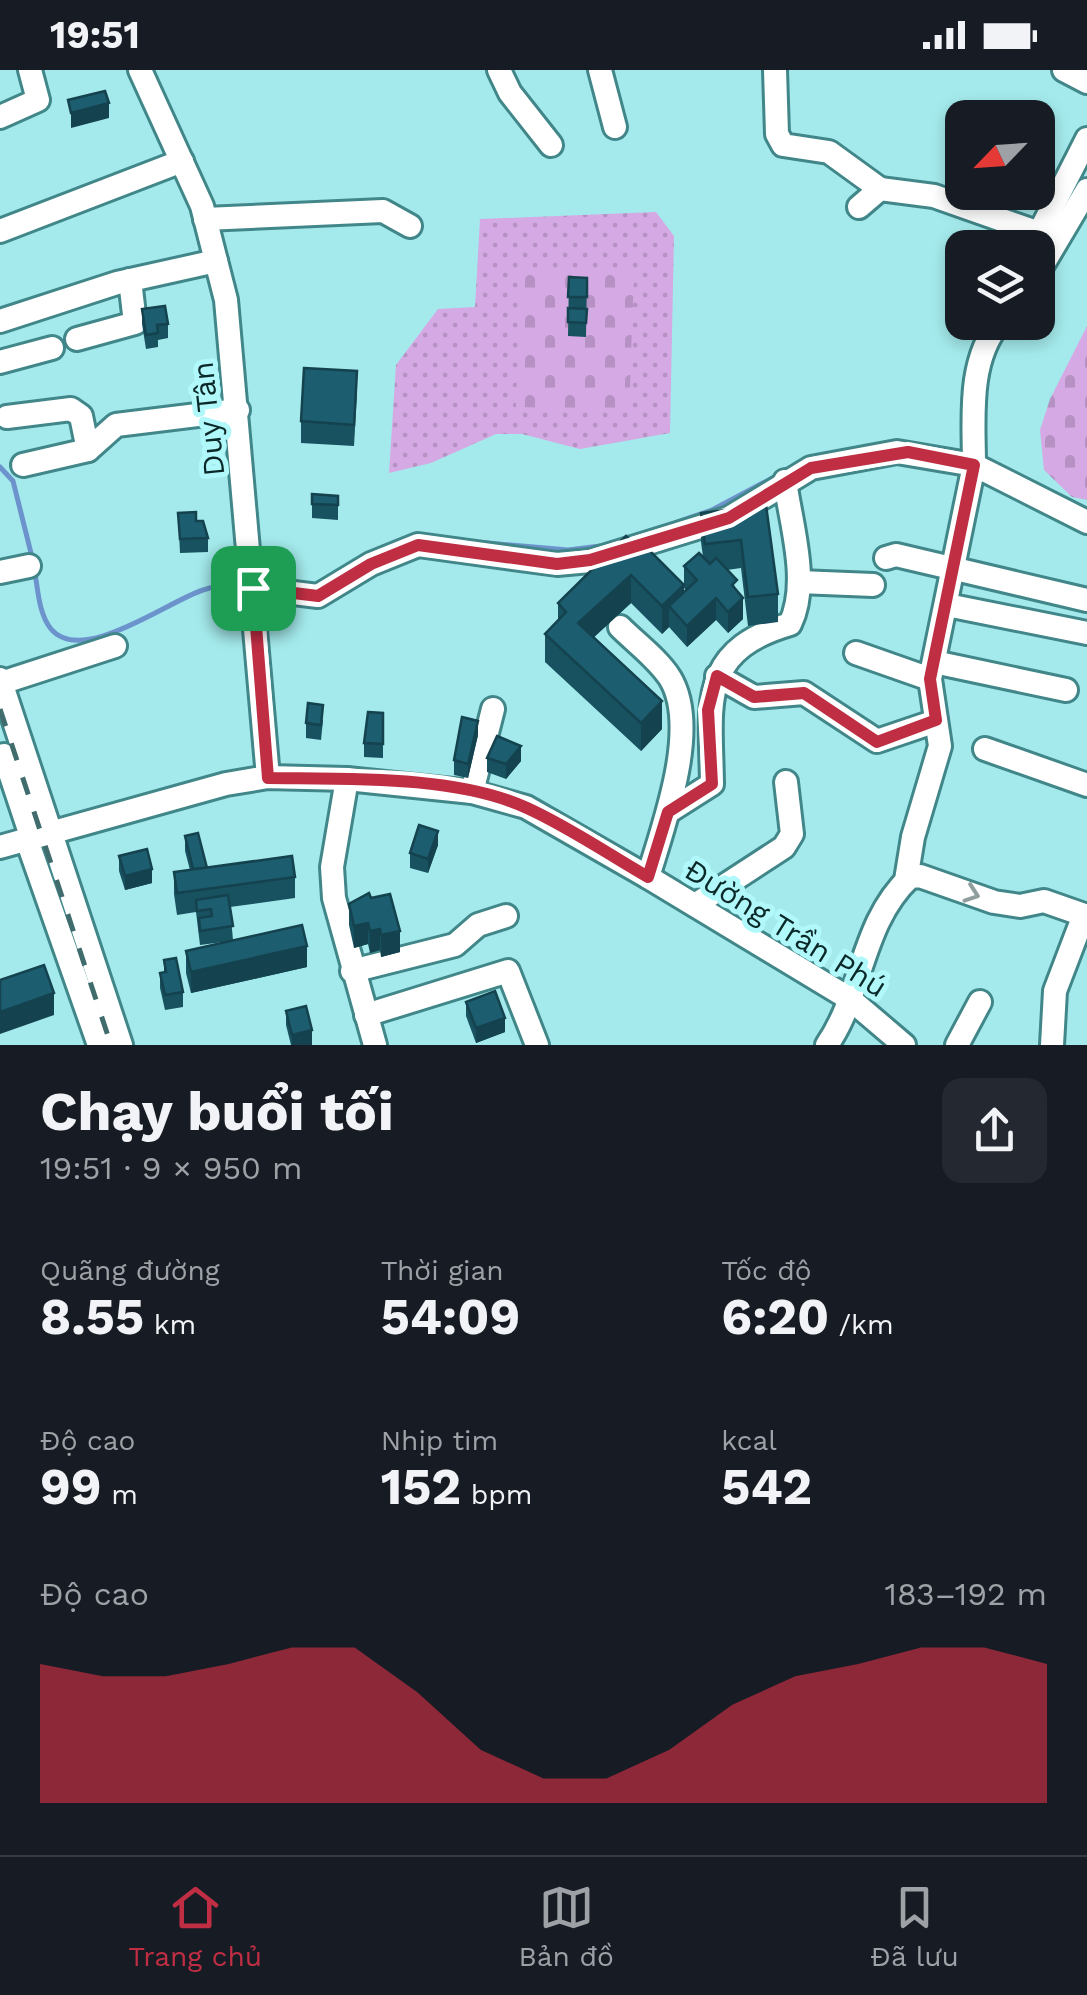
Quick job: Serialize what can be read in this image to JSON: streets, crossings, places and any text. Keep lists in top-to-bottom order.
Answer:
{
  "streets": {
    "street": ["Duy Tân", "Đường Trần Phú"]
  },
  "crossings": [
    ["Duy Tân", "Đường Trần Phú"]
  ],
  "north": "bottom left",
  "page": {
    "status": "19:51",
    "heading": ["Chạy buổi tối", "19:51 · 9 × 950 m"],
    "stats": [
      ["Quãng đường", "8.55 km"],
      ["Thời gian", "54:09"],
      ["Tốc độ", "6:20 /km"],
      ["Độ cao", "99 m"],
      ["Nhịp tim", "152 bpm"],
      ["kcal", "542"]
    ],
    "chart": ["Độ cao", "183–192 m"],
    "tabs": ["Trang chủ", "Bản đồ", "Đã lưu"]
  }
}
